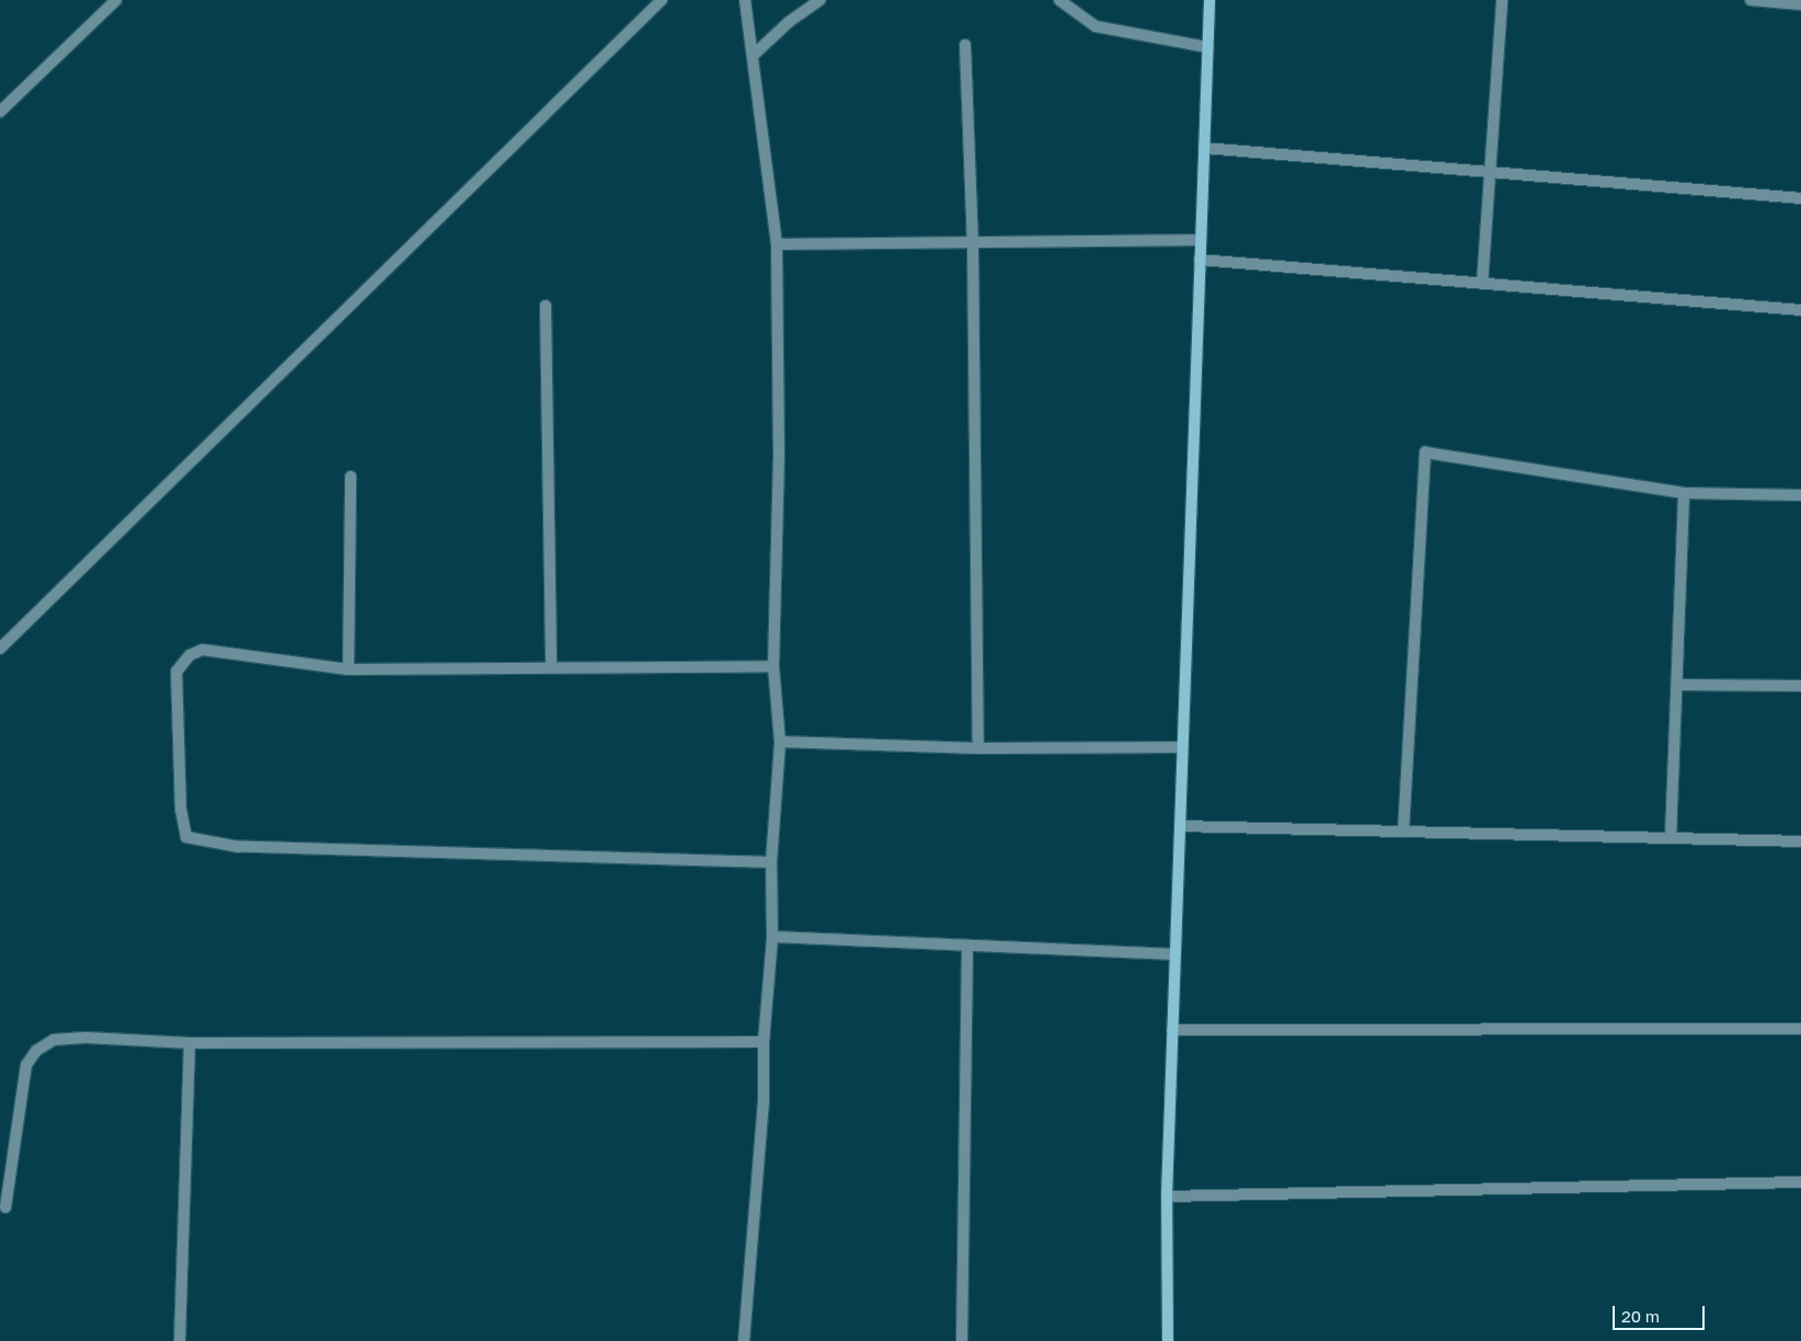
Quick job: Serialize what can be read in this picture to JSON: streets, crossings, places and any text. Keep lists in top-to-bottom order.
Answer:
{
  "scale_bar": "20 m"
}
